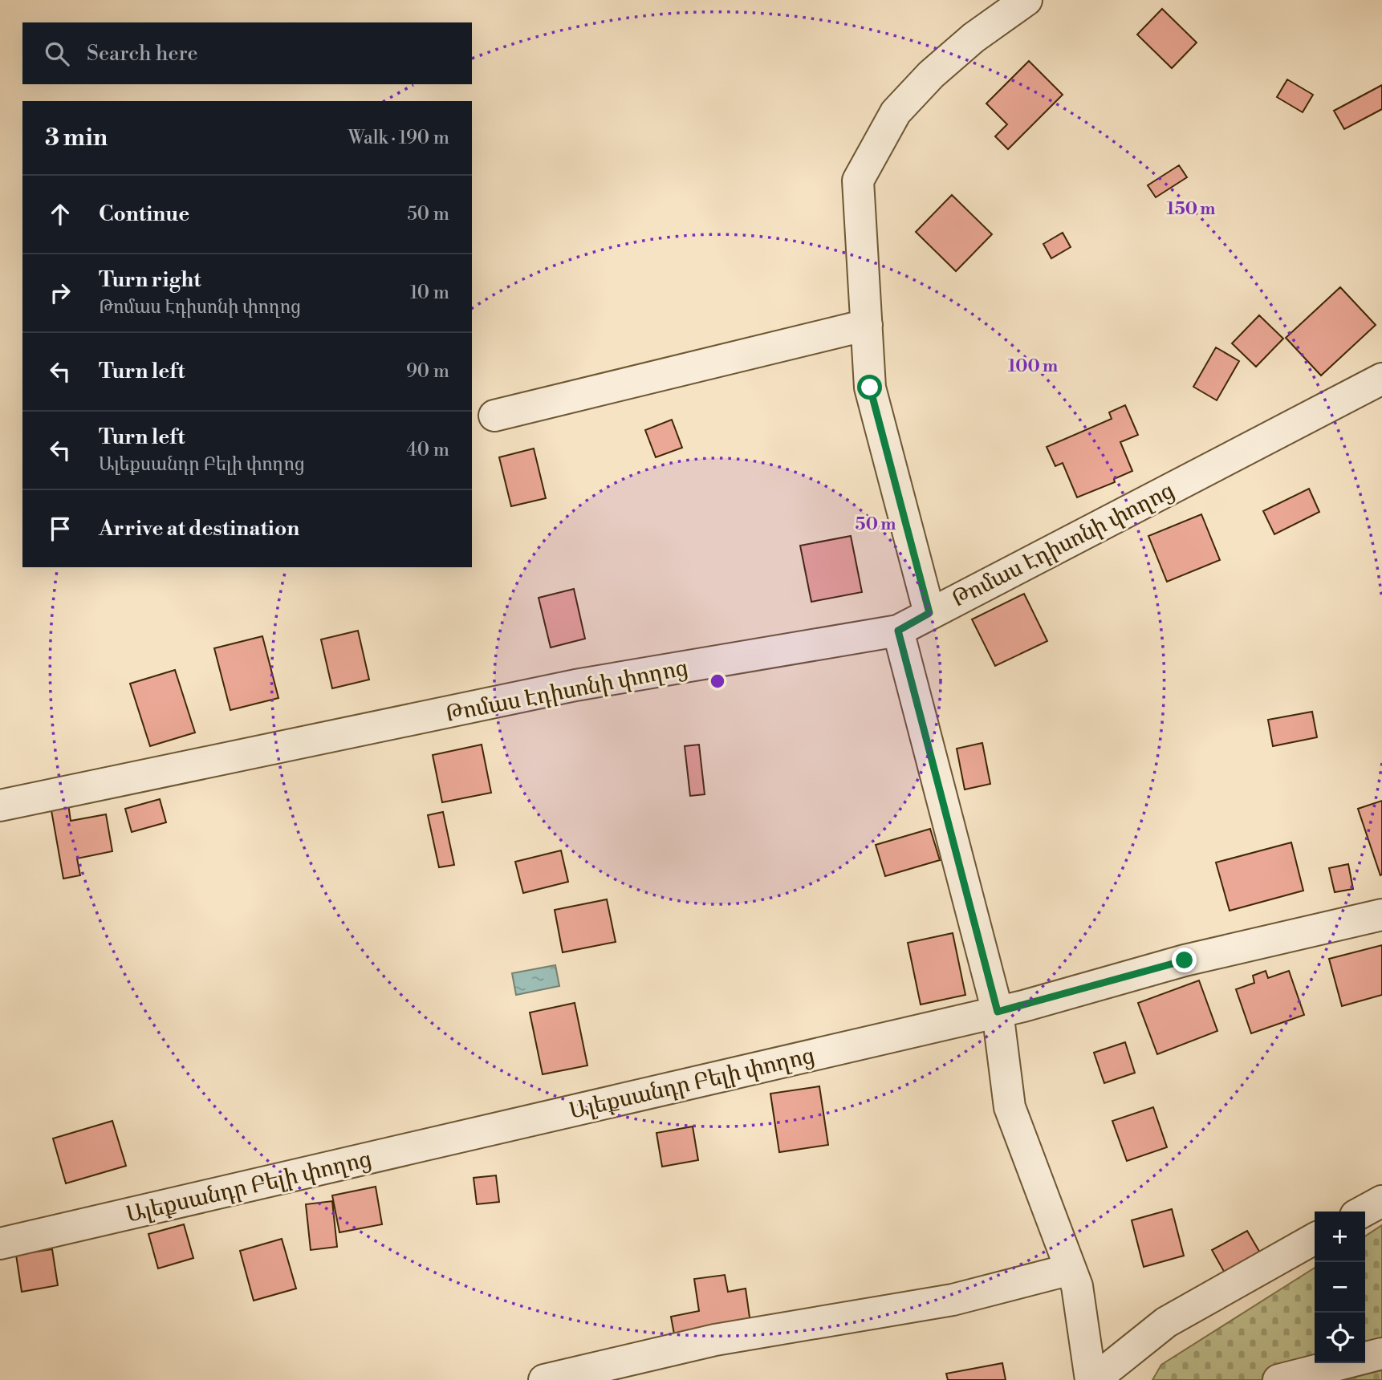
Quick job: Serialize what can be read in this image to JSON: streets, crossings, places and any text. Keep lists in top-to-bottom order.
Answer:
{
  "streets": {
    "street": ["Թոմաս Էդիսոնի փողոց", "Ալեքսանդր Բելի փողոց"]
  },
  "page": {
    "search": "Search here",
    "heading": ["3 min", "Walk · 190 m"],
    "list": [
      ["Continue", "50 m"],
      ["Turn right", "Թոմաս Էդիսոնի փողոց", "10 m"],
      ["Turn left", "90 m"],
      ["Turn left", "Ալեքսանդր Բելի փողոց", "40 m"],
      "Arrive at destination"
    ],
    "map_buttons": ["+", "−"]
  },
  "rings": ["150 m", "100 m", "50 m"]
}
